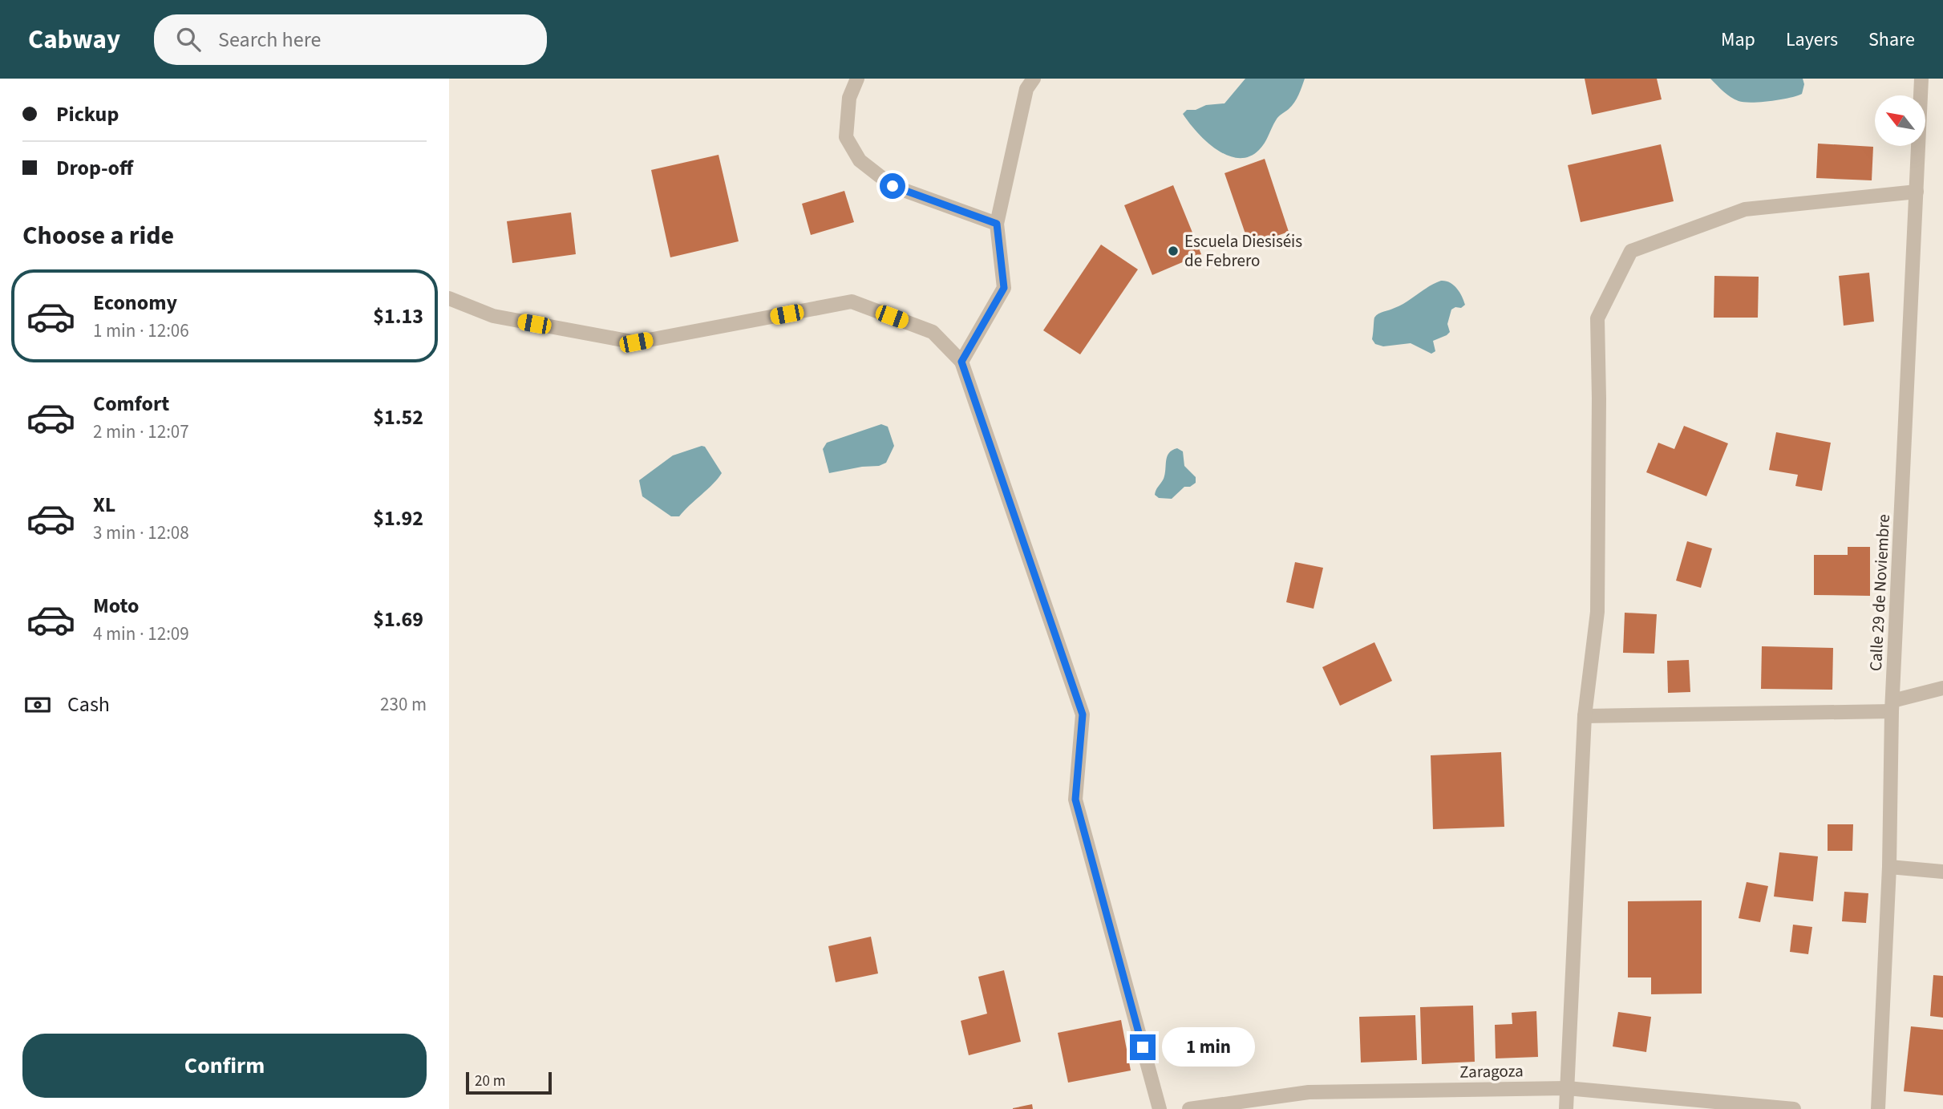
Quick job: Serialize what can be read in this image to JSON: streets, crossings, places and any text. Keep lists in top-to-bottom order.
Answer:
{
  "streets": {
    "street": ["Calle 29 de Noviembre", "Zaragoza"]
  },
  "places": ["Escuela Diesiséis de Febrero"],
  "scale_bar": "20 m",
  "north": "top left",
  "page": {
    "header": "Cabway",
    "search": "Search here",
    "nav": ["Map", "Layers", "Share"],
    "banner": ["Pickup", "Drop-off"],
    "heading": "Choose a ride",
    "list": [
      {
        "name": "Economy",
        "note": "1 min · 12:06",
        "value": "$1.13"
      },
      {
        "name": "Comfort",
        "note": "2 min · 12:07",
        "value": "$1.52"
      },
      {
        "name": "XL",
        "note": "3 min · 12:08",
        "value": "$1.92"
      },
      {
        "name": "Moto",
        "note": "4 min · 12:09",
        "value": "$1.69"
      }
    ],
    "pay": ["Cash", "230 m"],
    "buttons": "Confirm",
    "bubble": "1 min",
    "scale": "20 m"
  }
}
